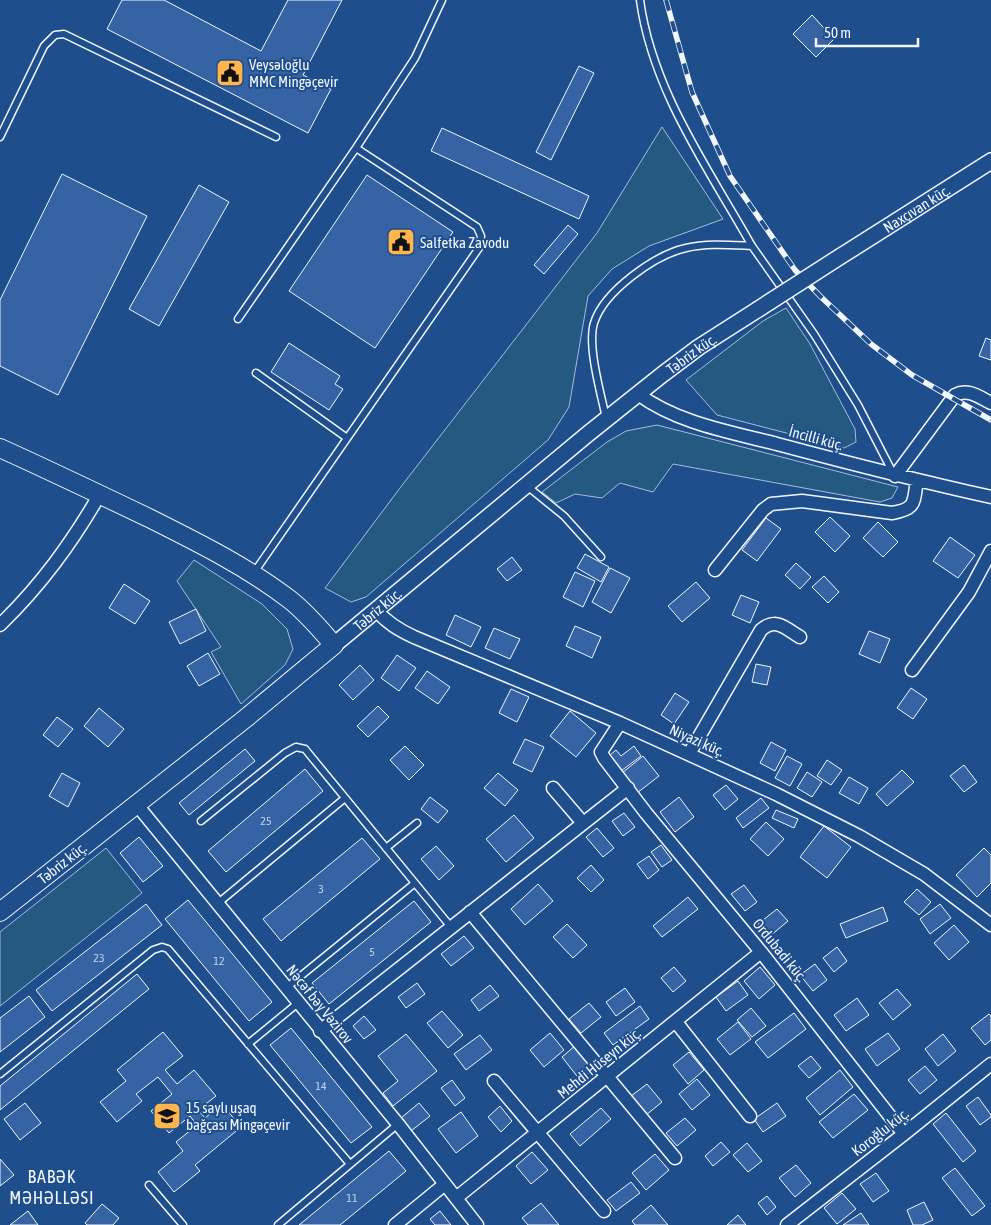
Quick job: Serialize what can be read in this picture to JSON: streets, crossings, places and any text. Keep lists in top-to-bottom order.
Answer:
{
  "streets": {
    "main road": ["Təbriz küç."],
    "street": [
      "Naxçıvan küç.",
      "İncilli küç.",
      "Niyazi küç.",
      "Ordubadi küç.",
      "Nəcəf bəy Vəzirov",
      "Mehdi Hüseyn küç.",
      "Koroğlu küç."
    ]
  },
  "crossings": [
    ["Naxçıvan küç.", "Təbriz küç."],
    ["Təbriz küç.", "İncilli küç."],
    ["Təbriz küç.", "Niyazi küç."],
    ["Təbriz küç.", "Nəcəf bəy Vəzirov"],
    ["Niyazi küç.", "Ordubadi küç."],
    ["Ordubadi küç.", "Mehdi Hüseyn küç."],
    ["Ordubadi küç.", "Koroğlu küç."],
    ["Nəcəf bəy Vəzirov", "Mehdi Hüseyn küç."]
  ],
  "districts": ["BABƏK MƏHƏLLƏSI"],
  "places": {
    "public building": ["Veysəloğlu MMC Mingəçevir", "Salfetka Zavodu"],
    "school or university": ["15 saylı uşaq bağçası Mingəçevir"]
  },
  "house_numbers": [
    "25",
    "3",
    "5",
    "23",
    "12",
    "14",
    "11"
  ],
  "scale_bar": "50 m"
}
